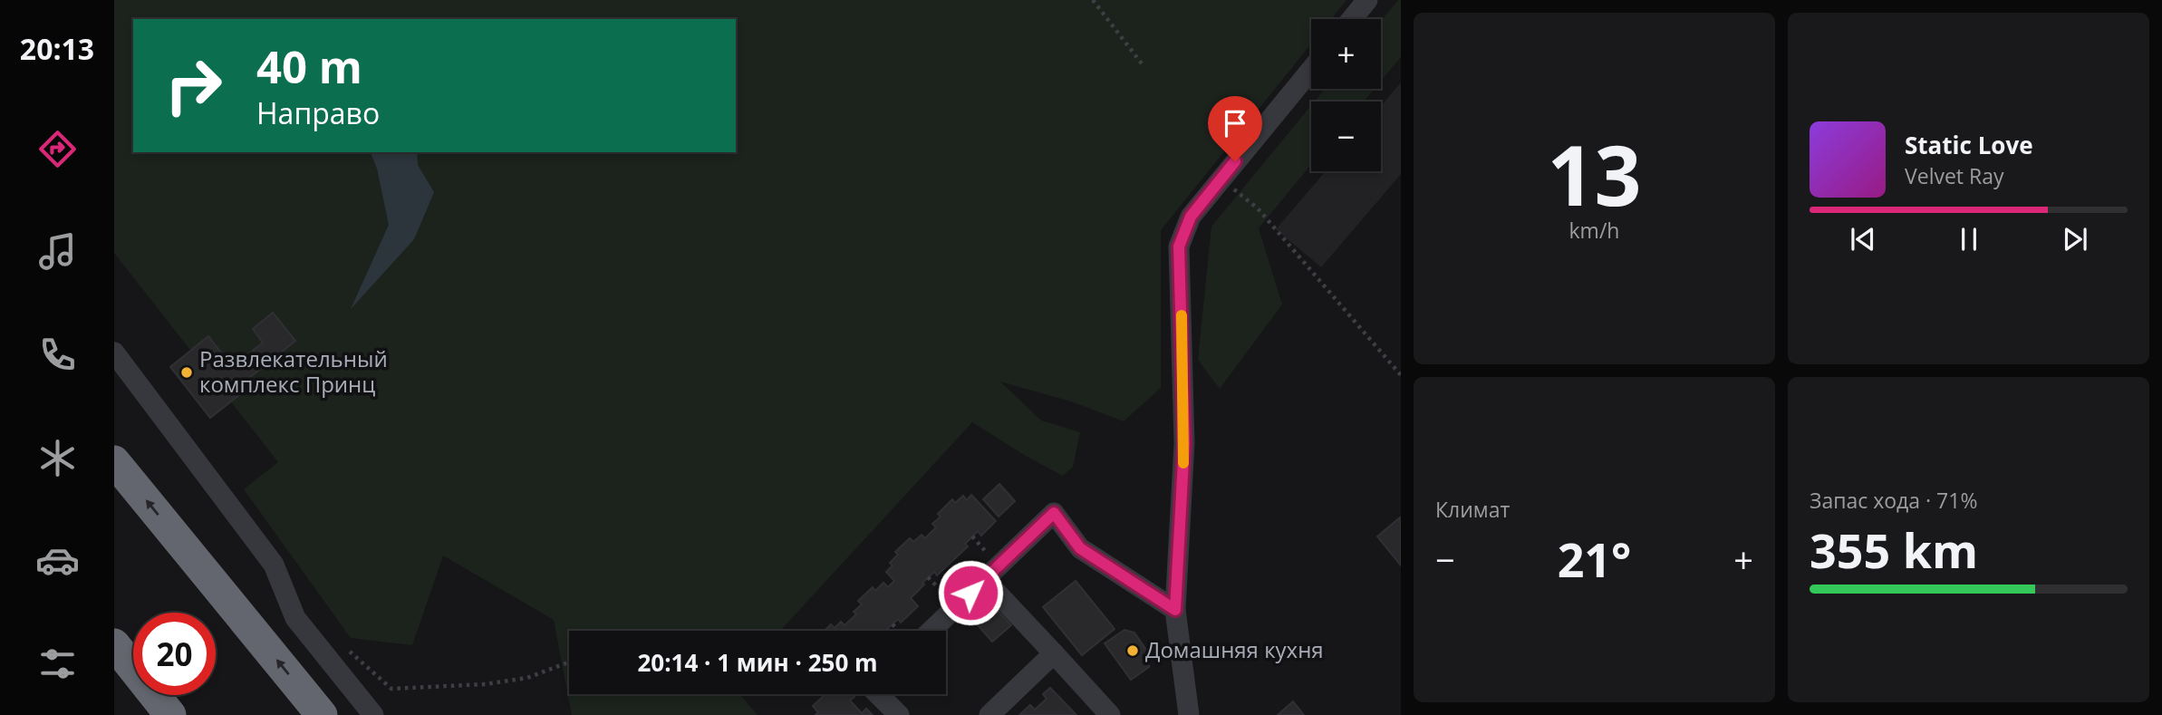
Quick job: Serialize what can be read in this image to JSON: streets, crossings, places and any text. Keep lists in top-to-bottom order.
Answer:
{
  "places": ["Развлекательный комплекс Принц", "Домашняя кухня"],
  "page": {
    "tabs": "20:13",
    "tile": [
      ["13", "km/h"],
      "Климат",
      ["Запас хода · 71%", "355 km"]
    ],
    "map_buttons": ["+", "−"],
    "turn": ["40 m", "Направо"],
    "song": ["Static Love", "Velvet Ray"],
    "heat": ["−", "21°", "+"],
    "limit": "20",
    "trip": "20:14 · 1 мин · 250 m"
  }
}
